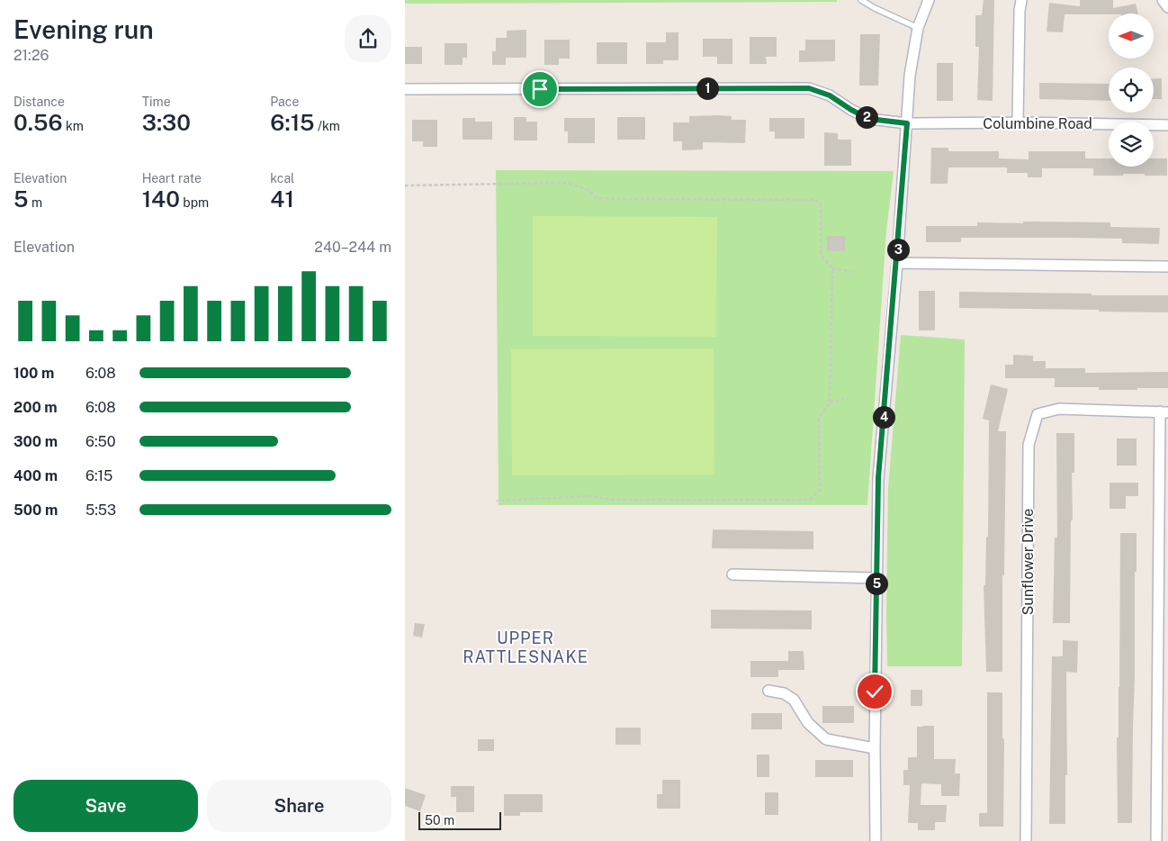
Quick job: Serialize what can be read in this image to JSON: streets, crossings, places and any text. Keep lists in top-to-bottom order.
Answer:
{
  "streets": {
    "street": ["Columbine Road", "Sunflower Drive"]
  },
  "districts": ["UPPER RATTLESNAKE"],
  "scale_bar": "50 m",
  "north": "left",
  "page": {
    "heading": ["Evening run", "21:26"],
    "stats": [
      ["Distance", "0.56 km"],
      ["Time", "3:30"],
      ["Pace", "6:15 /km"],
      ["Elevation", "5 m"],
      ["Heart rate", "140 bpm"],
      ["kcal", "41"]
    ],
    "pins": [
      "1",
      "2",
      "3",
      "4",
      "5"
    ],
    "chart": ["Elevation", "240–244 m"],
    "list": [
      {
        "name": "100 m",
        "note": "6:08"
      },
      {
        "name": "200 m",
        "note": "6:08"
      },
      {
        "name": "300 m",
        "note": "6:50"
      },
      {
        "name": "400 m",
        "note": "6:15"
      },
      {
        "name": "500 m",
        "note": "5:53"
      }
    ],
    "buttons": ["Save", "Share"],
    "scale": "50 m"
  }
}
